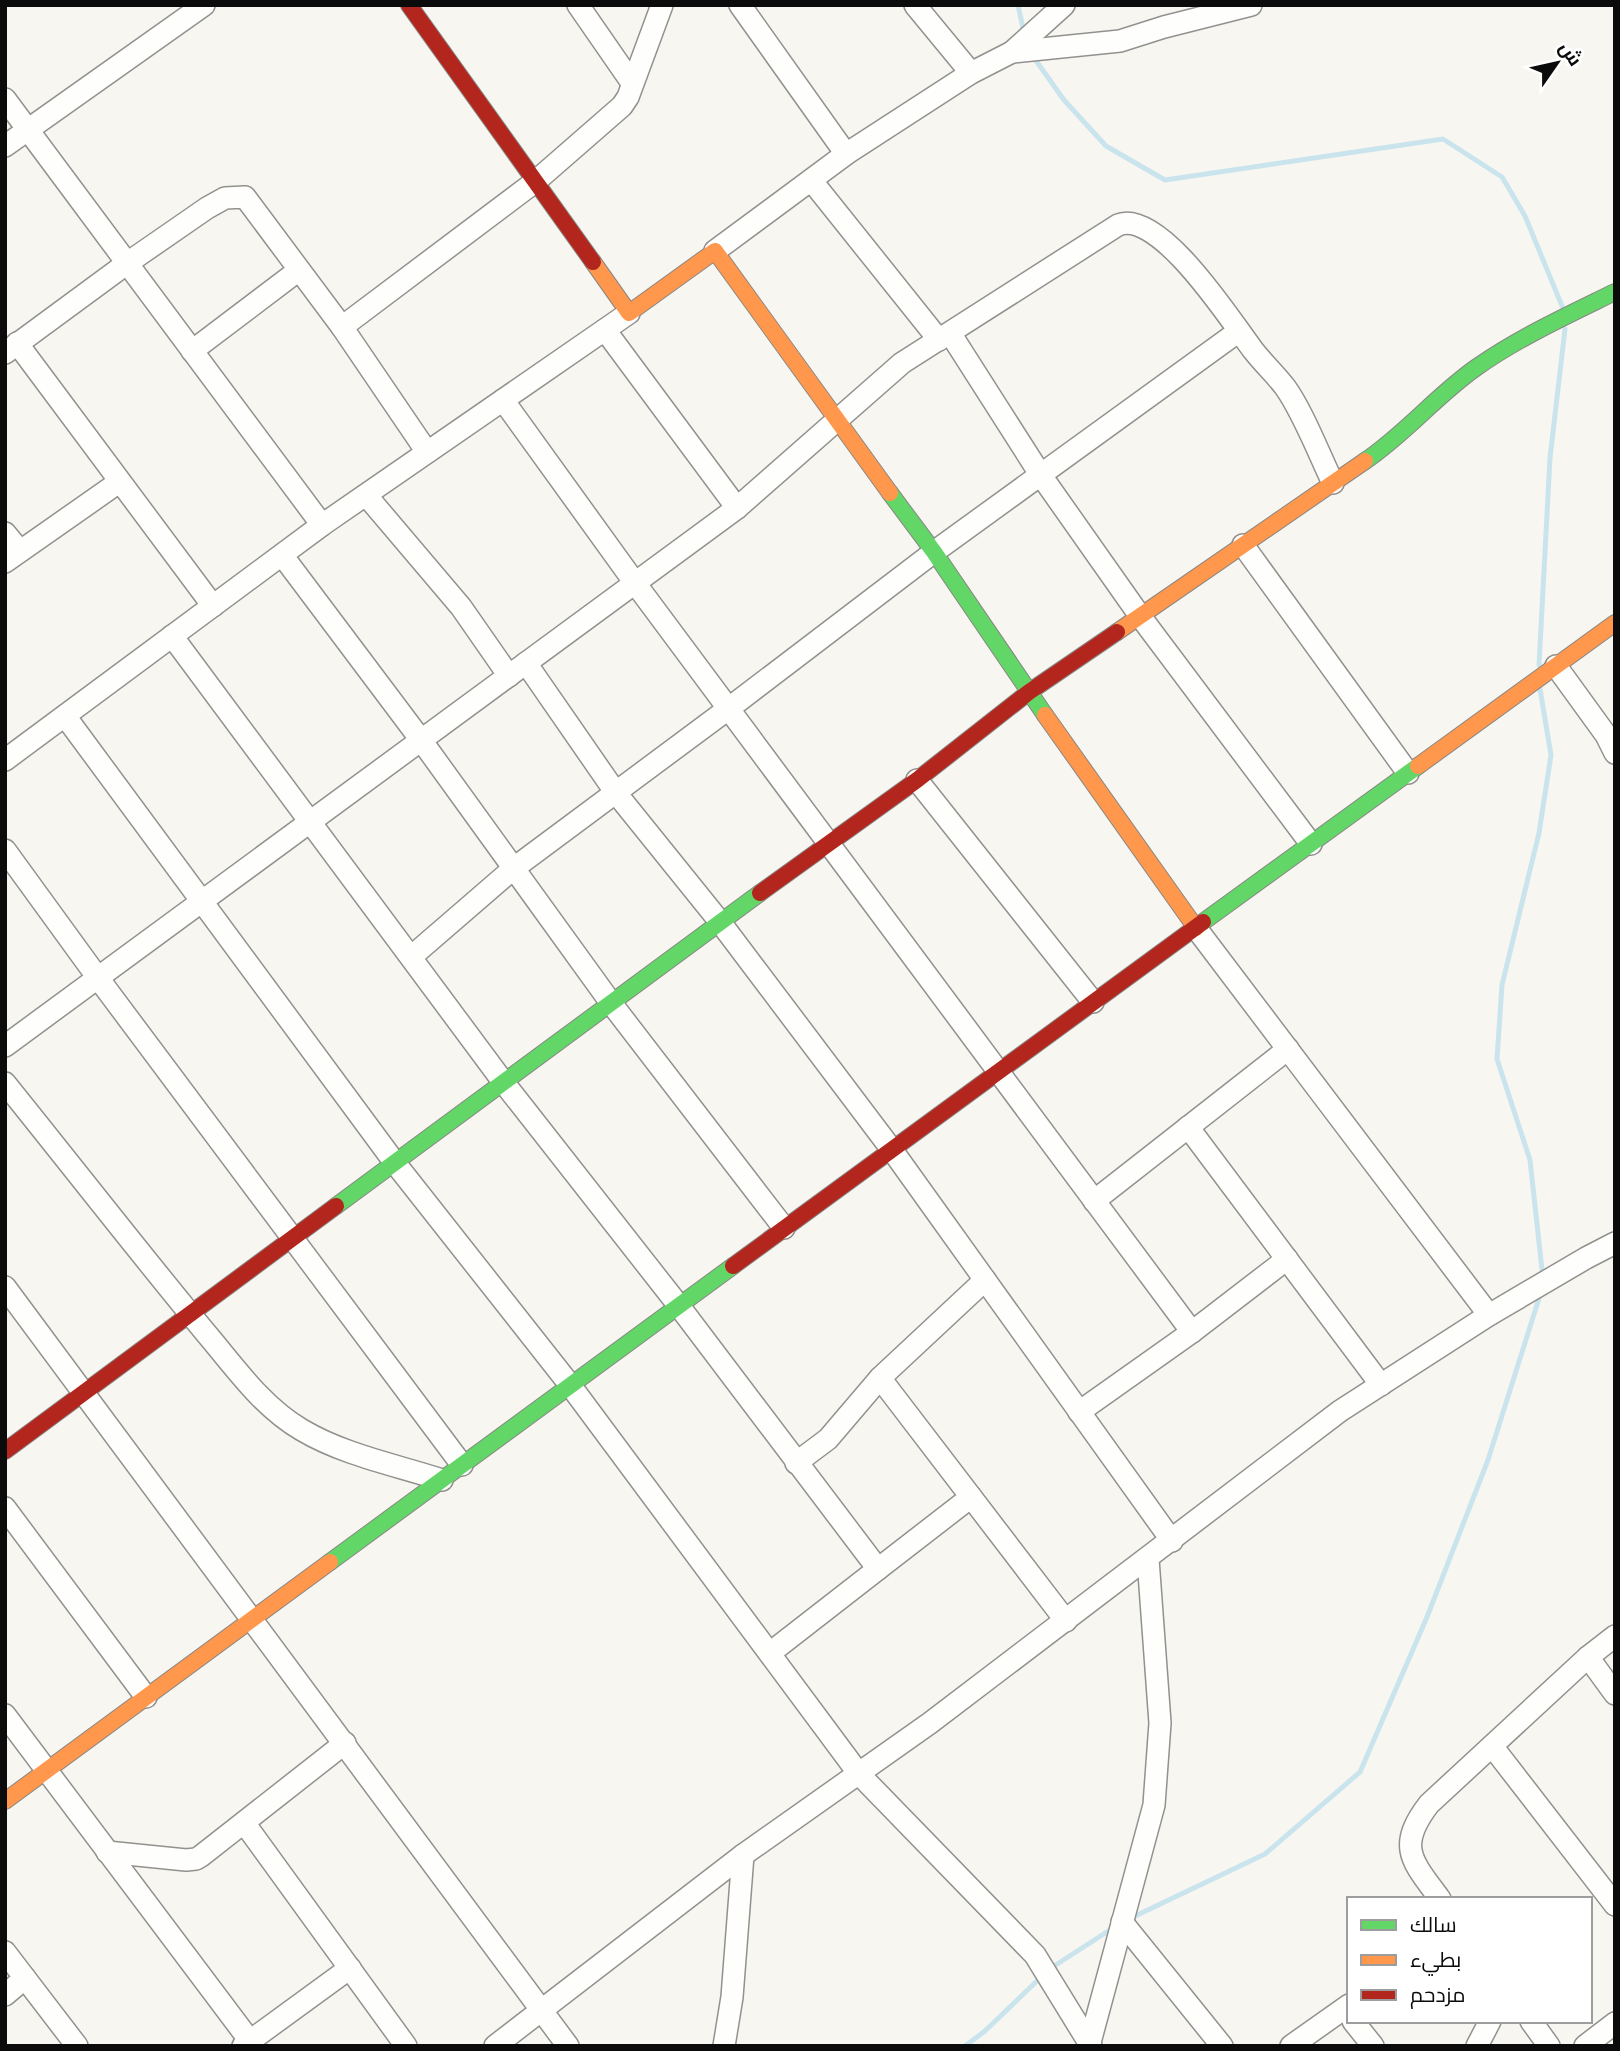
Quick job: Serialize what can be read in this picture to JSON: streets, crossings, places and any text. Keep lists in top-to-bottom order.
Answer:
{
  "legend": ["سالك", "بطيء", "مزدحم"],
  "north": "top right"
}
